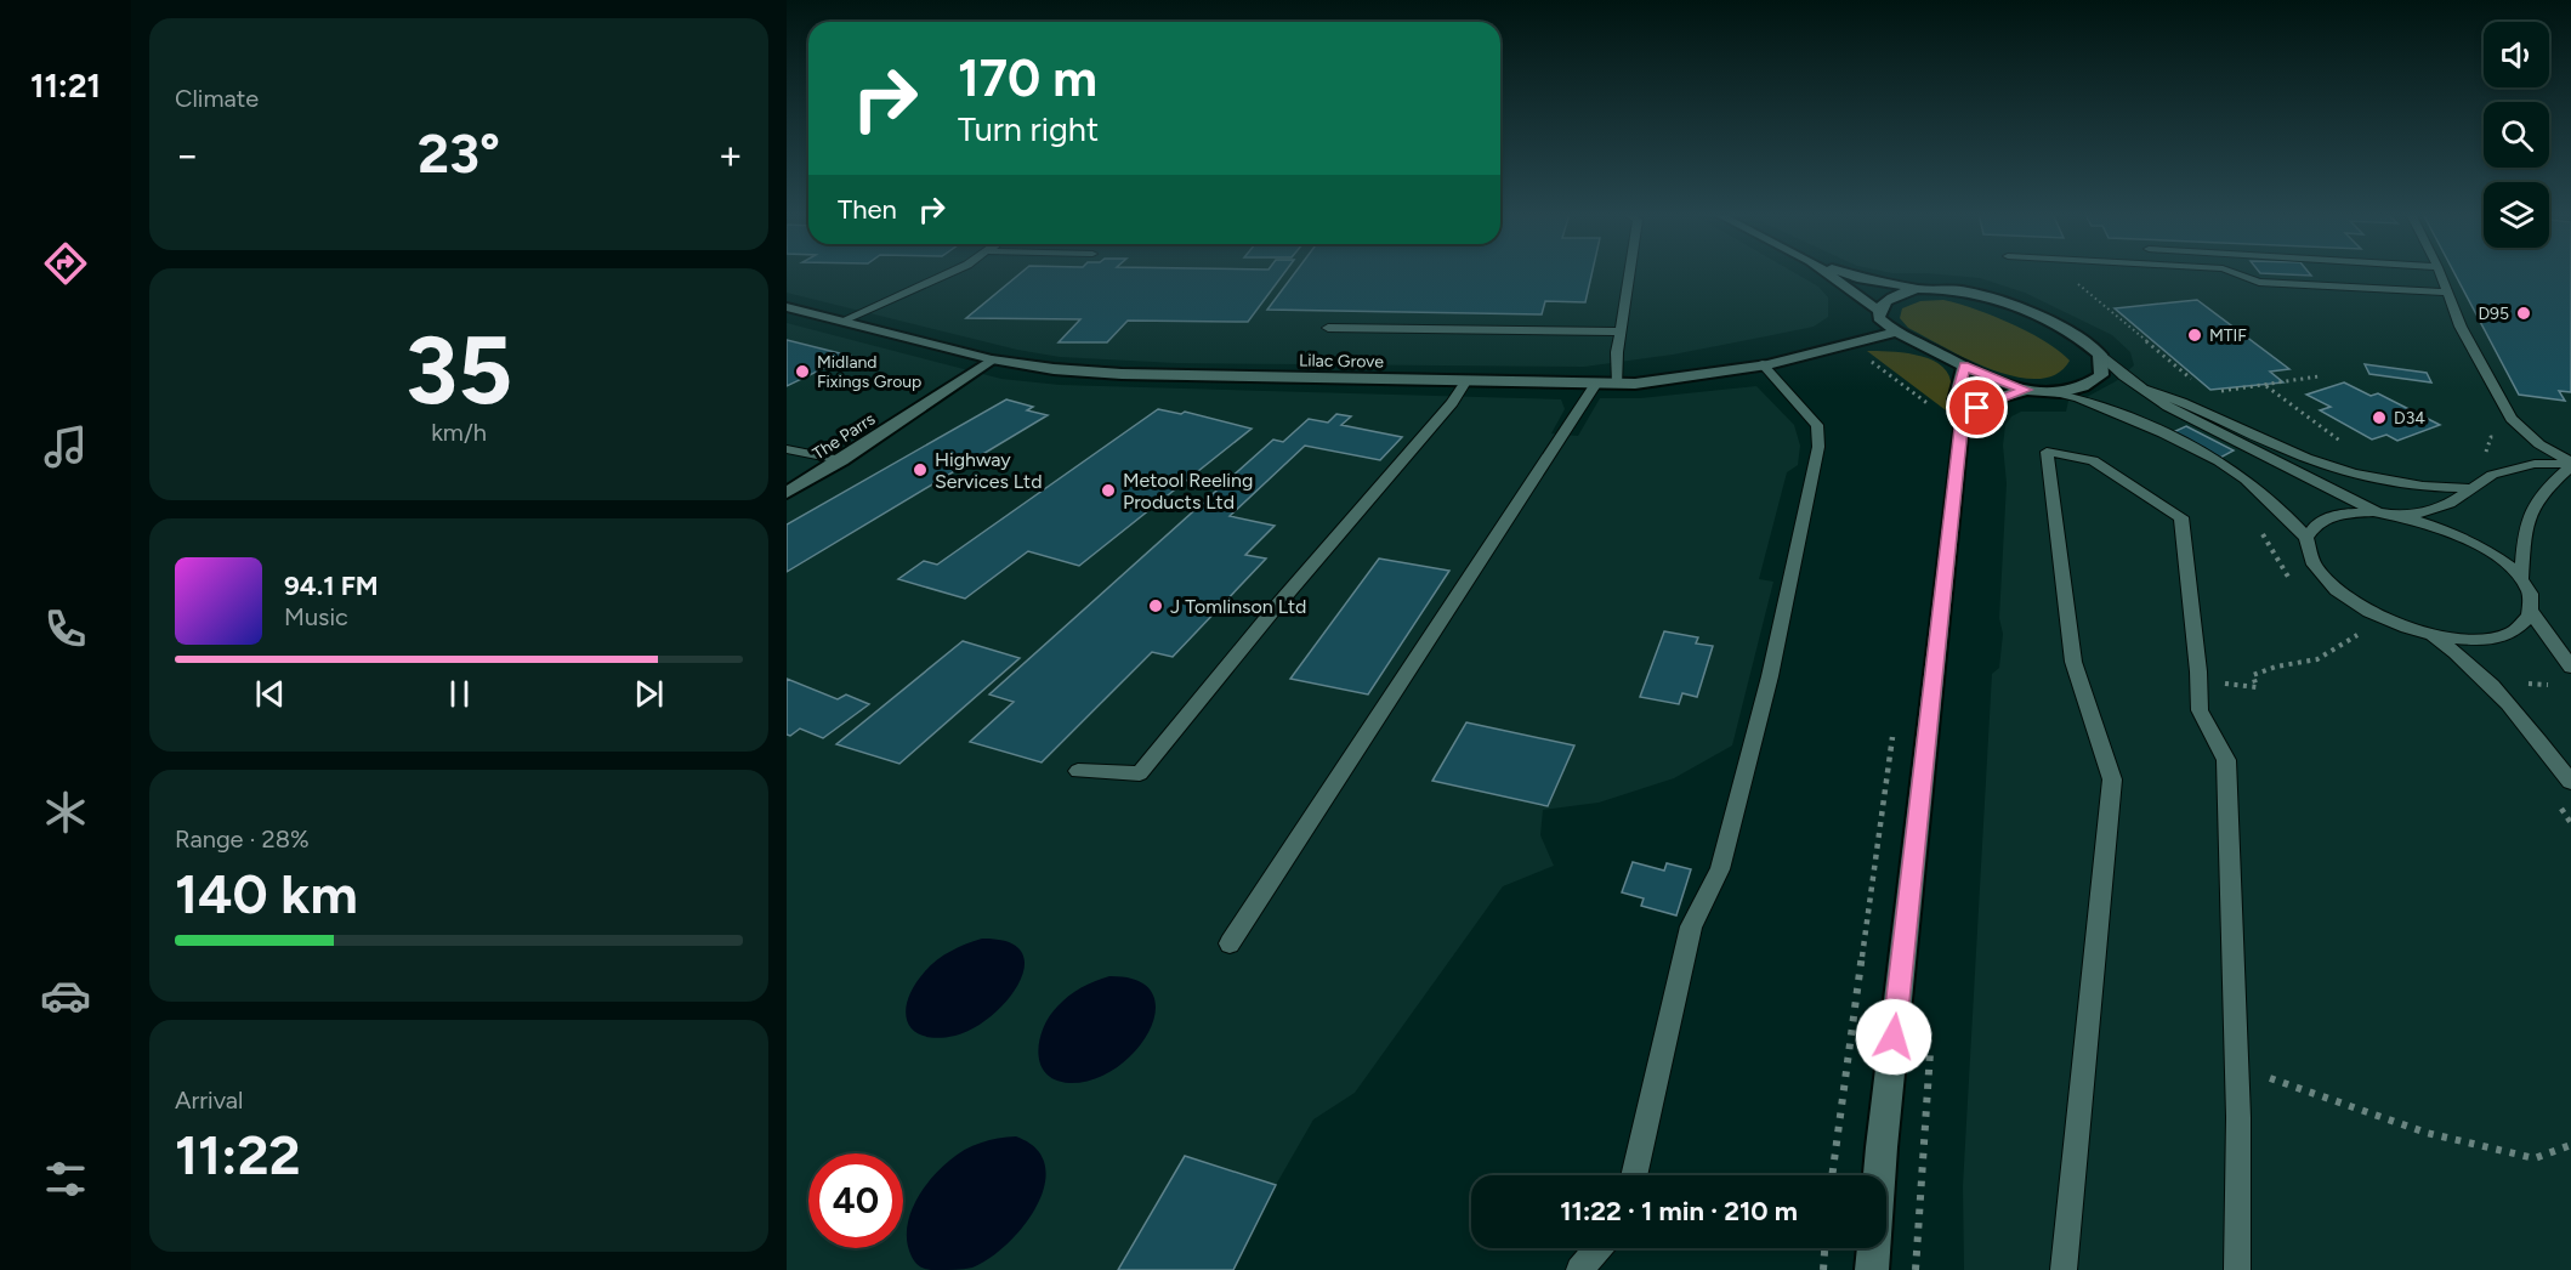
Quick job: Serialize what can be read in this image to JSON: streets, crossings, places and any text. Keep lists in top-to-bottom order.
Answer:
{
  "streets": {
    "street": ["Lilac Grove", "The Parrs"]
  },
  "crossings": [
    ["Lilac Grove", "The Parrs"]
  ],
  "places": [
    "D95",
    "MTIF",
    "Midland Fixings Group",
    "D34",
    "Highway Services Ltd",
    "Metool Reeling Products Ltd",
    "J Tomlinson Ltd"
  ],
  "page": {
    "tabs": "11:21",
    "tile": [
      "Climate",
      ["35", "km/h"],
      ["Range · 28%", "140 km"],
      ["Arrival", "11:22"]
    ],
    "turn": ["170 m", "Turn right"],
    "heat": ["−", "23°", "+"],
    "then": "Then",
    "song": ["94.1 FM", "Music"],
    "limit": "40",
    "trip": "11:22 · 1 min · 210 m"
  }
}
